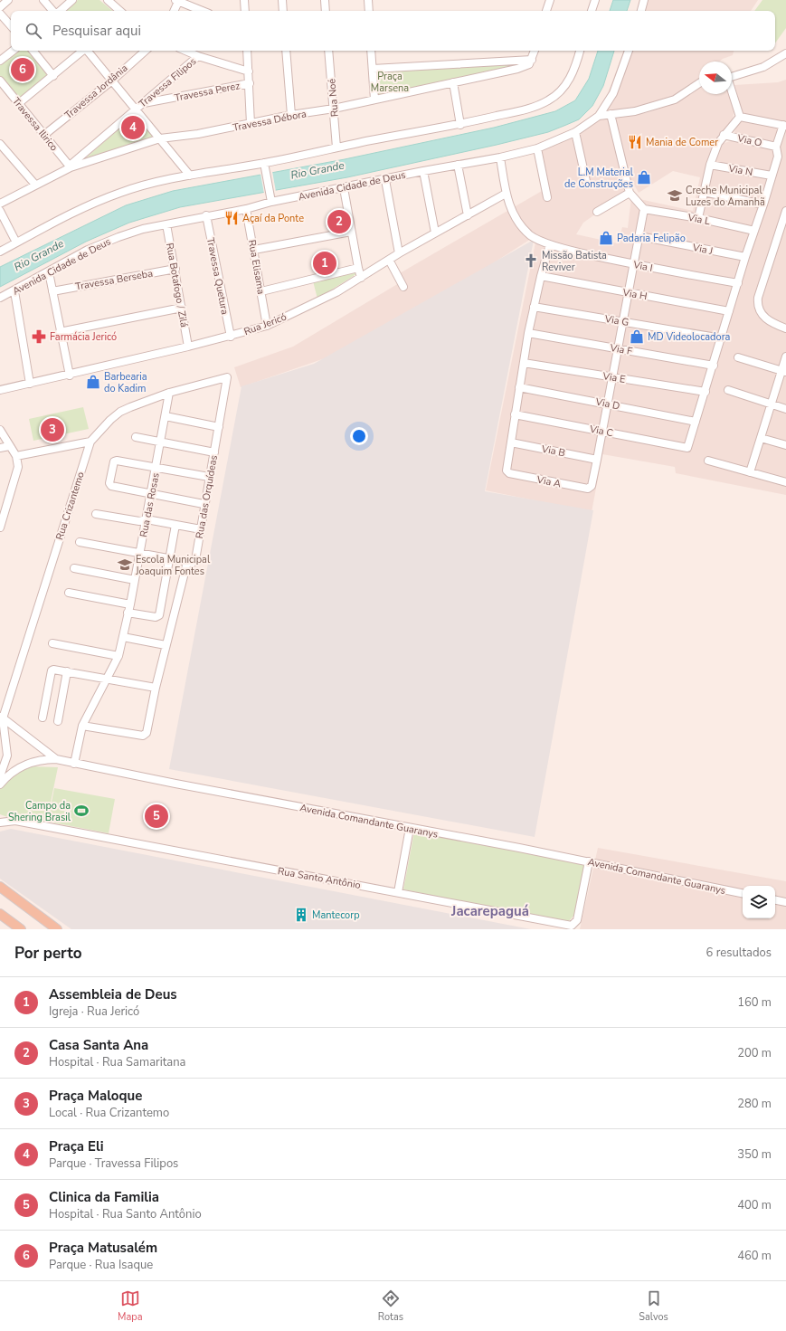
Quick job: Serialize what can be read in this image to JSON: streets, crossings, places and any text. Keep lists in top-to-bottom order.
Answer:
{
  "streets": {
    "street": [
      "Travessa Filipos",
      "Travessa Jordânia",
      "Travessa Perez",
      "Rua Noé",
      "Travessa Débora",
      "Travessa Ilirico",
      "Via O",
      "Via N",
      "Avenida Cidade de Deus",
      "Via L",
      "Via J",
      "Via I",
      "Rua Elisama",
      "Travessa Quetura",
      "Travessa Berseba",
      "Rua Botafogo / Zilá",
      "Via H",
      "Via G",
      "Rua Jericó",
      "Via F",
      "Via E",
      "Via D",
      "Via C",
      "Via B",
      "Via A",
      "Rua das Orquídeas",
      "Rua das Rosas",
      "Rua Crizantemo",
      "Avenida Comandante Guaranys",
      "Rua Santo Antônio"
    ]
  },
  "crossings": [
    ["Travessa Filipos", "Travessa Perez"],
    ["Travessa Filipos", "Travessa Débora"],
    ["Travessa Filipos", "Travessa Ilirico"],
    ["Travessa Jordânia", "Travessa Ilirico"],
    ["Rua Noé", "Travessa Débora"],
    ["Travessa Débora", "Travessa Ilirico"],
    ["Avenida Cidade de Deus", "Via I"],
    ["Avenida Cidade de Deus", "Rua Elisama"],
    ["Avenida Cidade de Deus", "Travessa Quetura"],
    ["Avenida Cidade de Deus", "Rua Botafogo / Zilá"],
    ["Via I", "Rua Jericó"],
    ["Rua Elisama", "Rua Jericó"],
    ["Travessa Quetura", "Rua Jericó"],
    ["Travessa Berseba", "Rua Botafogo / Zilá"],
    ["Rua Botafogo / Zilá", "Rua Jericó"],
    ["Via D", "Via C"],
    ["Via B", "Via A"],
    ["Rua das Orquídeas", "Rua das Rosas"],
    ["Rua das Orquídeas", "Rua Crizantemo"],
    ["Rua das Rosas", "Rua Crizantemo"],
    ["Rua das Rosas", "Avenida Comandante Guaranys"],
    ["Avenida Comandante Guaranys", "Rua Santo Antônio"]
  ],
  "districts": ["Jacarepaguá"],
  "water": ["Rio Grande"],
  "parks": ["Praça Marsena"],
  "places": {
    "restaurant": ["Mania de Comer", "Açaí da Ponte"],
    "shop": [
      "L.M Material de Construções",
      "Padaria Felipão",
      "MD Videolocadora",
      "Barbearia do Kadim"
    ],
    "school or university": ["Creche Municipal Luzes do Amanhã", "Escola Municipal Joaquim Fontes"],
    "church": ["Missão Batista Reviver"],
    "pharmacy": ["Farmácia Jericó"],
    "sports": ["Campo da Shering Brasil"],
    "building": ["Mantecorp"]
  },
  "north": "left",
  "page": {
    "search": "Pesquisar aqui",
    "pins": [
      "6",
      "4",
      "2",
      "1",
      "3",
      "5"
    ],
    "heading": ["Por perto", "6 resultados"],
    "list": [
      {
        "mark": "1",
        "name": "Assembleia de Deus",
        "note": "Igreja · Rua Jericó",
        "value": "160 m"
      },
      {
        "mark": "2",
        "name": "Casa Santa Ana",
        "note": "Hospital · Rua Samaritana",
        "value": "200 m"
      },
      {
        "mark": "3",
        "name": "Praça Maloque",
        "note": "Local · Rua Crizantemo",
        "value": "280 m"
      },
      {
        "mark": "4",
        "name": "Praça Eli",
        "note": "Parque · Travessa Filipos",
        "value": "350 m"
      },
      {
        "mark": "5",
        "name": "Clinica da Familia",
        "note": "Hospital · Rua Santo Antônio",
        "value": "400 m"
      },
      {
        "mark": "6",
        "name": "Praça Matusalém",
        "note": "Parque · Rua Isaque",
        "value": "460 m"
      }
    ],
    "nav": ["Mapa", "Rotas", "Salvos"]
  }
}
